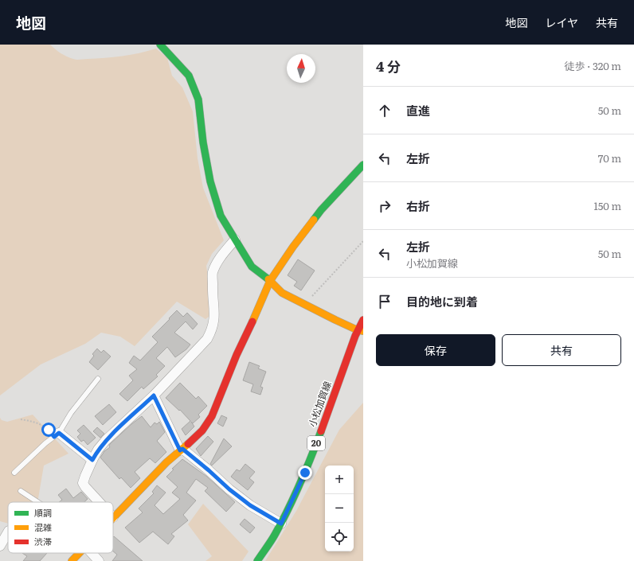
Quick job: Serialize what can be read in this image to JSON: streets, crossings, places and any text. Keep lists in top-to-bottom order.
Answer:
{
  "streets": {
    "street": ["小松加賀線", "20"]
  },
  "legend": ["順調", "混雑", "渋滞"],
  "north": "top",
  "page": {
    "header": "地図",
    "nav": ["地図", "レイヤ", "共有"],
    "heading": ["4 分", "徒歩 · 320 m"],
    "list": [
      ["直進", "50 m"],
      ["左折", "70 m"],
      ["右折", "150 m"],
      ["左折", "小松加賀線", "50 m"],
      "目的地に到着"
    ],
    "buttons": ["保存", "共有"],
    "map_buttons": ["+", "−"]
  }
}
